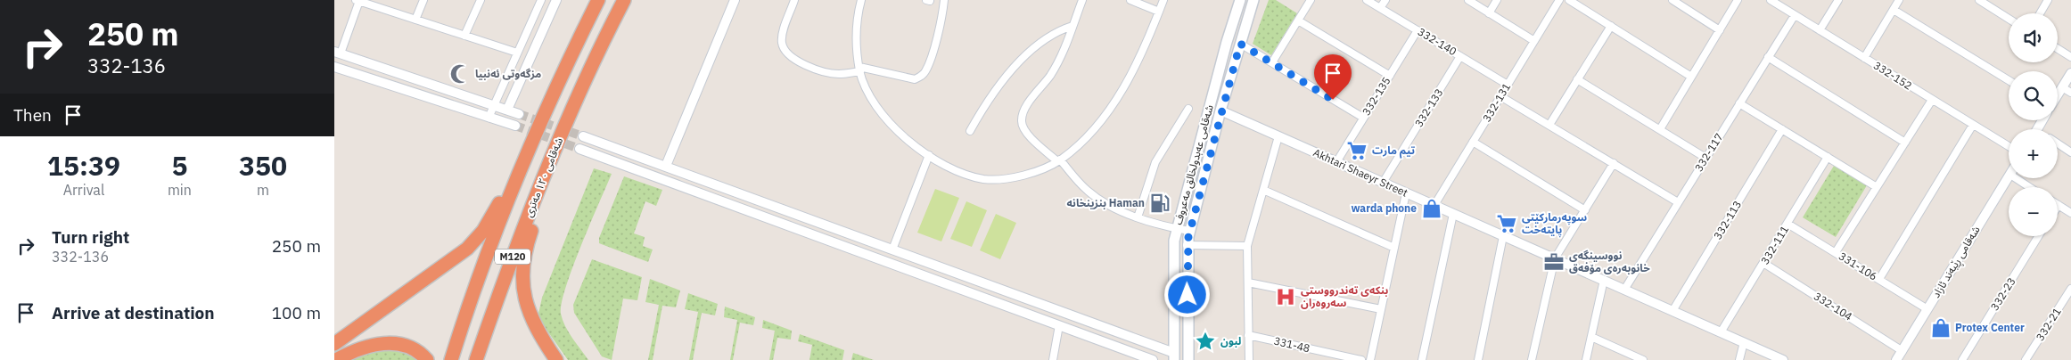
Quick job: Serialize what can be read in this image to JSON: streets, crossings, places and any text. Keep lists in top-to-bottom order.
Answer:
{
  "streets": {
    "highway": ["شەقامی ١٢٠ مەتری", "M120"],
    "main road": ["شەقامی عەبدولخالق مەعروف"],
    "street": [
      "332-140",
      "332-152",
      "332-135",
      "332-131",
      "332-133",
      "332-117",
      "Akhtari Shaeyr Street",
      "332-113",
      "332-111",
      "شەقامی ڕێبەند ئازاد",
      "331-106",
      "332-23",
      "332-104",
      "332-21",
      "331-48"
    ]
  },
  "crossings": [
    ["332-140", "332-135"],
    ["332-140", "332-131"],
    ["332-140", "332-133"],
    ["332-152", "332-117"],
    ["332-135", "Akhtari Shaeyr Street"],
    ["332-131", "Akhtari Shaeyr Street"],
    ["332-133", "Akhtari Shaeyr Street"],
    ["332-117", "Akhtari Shaeyr Street"],
    ["شەقامی عەبدولخالق مەعروف", "Akhtari Shaeyr Street"],
    ["Akhtari Shaeyr Street", "332-113"],
    ["Akhtari Shaeyr Street", "332-111"],
    ["332-111", "331-106"],
    ["332-111", "332-104"],
    ["شەقامی ڕێبەند ئازاد", "331-106"],
    ["شەقامی ڕێبەند ئازاد", "332-104"]
  ],
  "places": {
    "mosque": ["مزگەوتی ئەنبیا"],
    "supermarket": ["تيم مارت", "سوپەرمارکێتی پایتەخت"],
    "fuel station": ["بنزینخانە Haman"],
    "shop": ["warda phone", "Protex Center"],
    "office": ["نووسینگەی خانوبەرەی مۆفەق"],
    "hospital": ["بنکەی تەندرووستی سەروەران"],
    "place": ["لبون"]
  },
  "page": {
    "turn": ["250 m", "332-136"],
    "map_buttons": ["+", "−"],
    "then": "Then",
    "eta": [
      "15:39",
      "Arrival",
      "5",
      "min",
      "350",
      "m"
    ],
    "list": [
      {
        "name": "Turn right",
        "note": "332-136",
        "value": "250 m"
      },
      {
        "name": "Arrive at destination",
        "value": "100 m"
      }
    ]
  }
}
